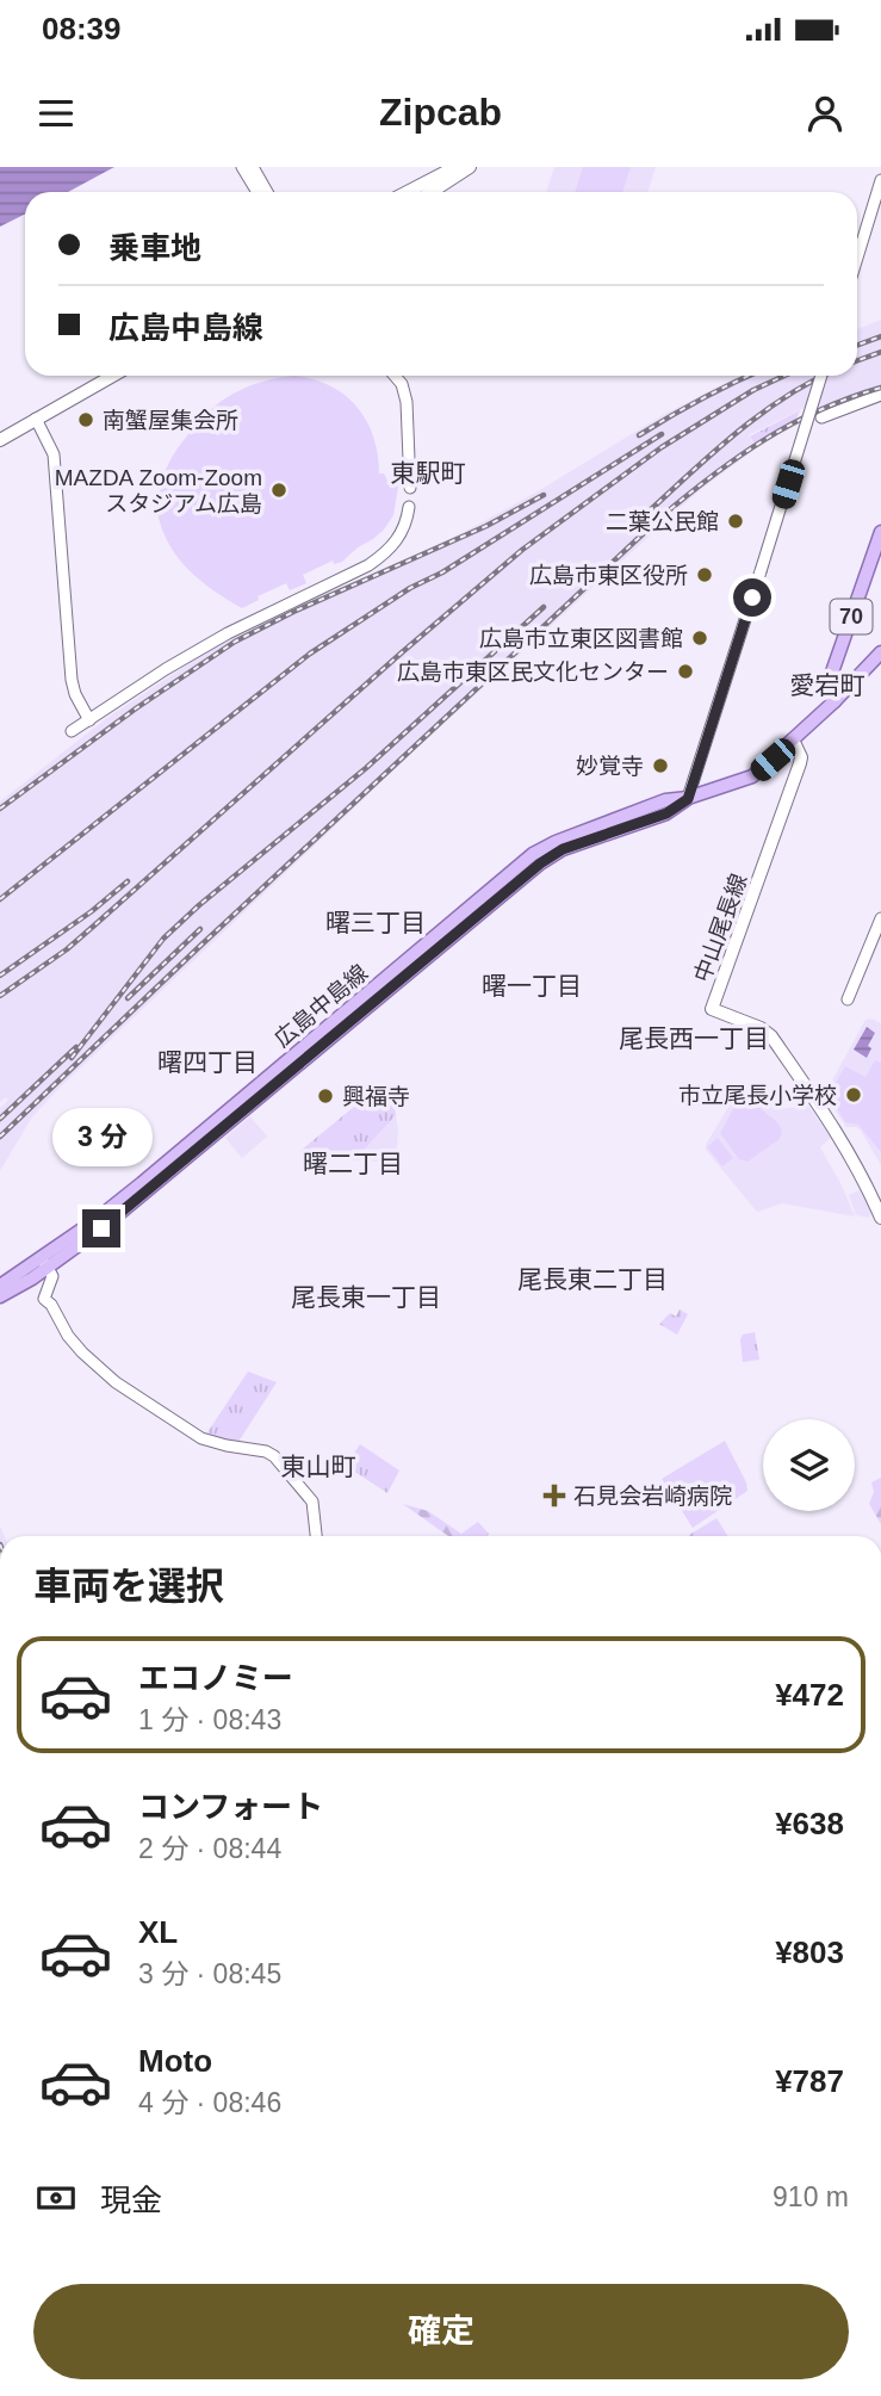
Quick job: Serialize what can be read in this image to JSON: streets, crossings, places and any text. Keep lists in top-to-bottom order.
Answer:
{
  "streets": {
    "main road": ["70", "中山尾長線", "広島中島線"]
  },
  "crossings": [
    ["70", "広島中島線"],
    ["中山尾長線", "広島中島線"]
  ],
  "districts": [
    "東駅町",
    "愛宕町",
    "曙三丁目",
    "曙一丁目",
    "尾長西一丁目",
    "曙四丁目",
    "曙二丁目",
    "尾長東二丁目",
    "尾長東一丁目",
    "東山町"
  ],
  "places": {
    "other": [
      "南蟹屋集会所",
      "MAZDA Zoom-Zoom スタジアム広島",
      "二葉公民館",
      "広島市東区役所",
      "広島市立東区図書館",
      "広島市東区民文化センター",
      "妙覚寺",
      "市立尾長小学校",
      "興福寺"
    ],
    "health": ["石見会岩崎病院"]
  },
  "page": {
    "status": "08:39",
    "header": "Zipcab",
    "banner": ["乗車地", "広島中島線"],
    "bubble": "3 分",
    "heading": "車両を選択",
    "list": [
      {
        "name": "エコノミー",
        "note": "1 分 · 08:43",
        "value": "¥472"
      },
      {
        "name": "コンフォート",
        "note": "2 分 · 08:44",
        "value": "¥638"
      },
      {
        "name": "XL",
        "note": "3 分 · 08:45",
        "value": "¥803"
      },
      {
        "name": "Moto",
        "note": "4 分 · 08:46",
        "value": "¥787"
      }
    ],
    "pay": ["現金", "910 m"],
    "buttons": "確定"
  }
}
